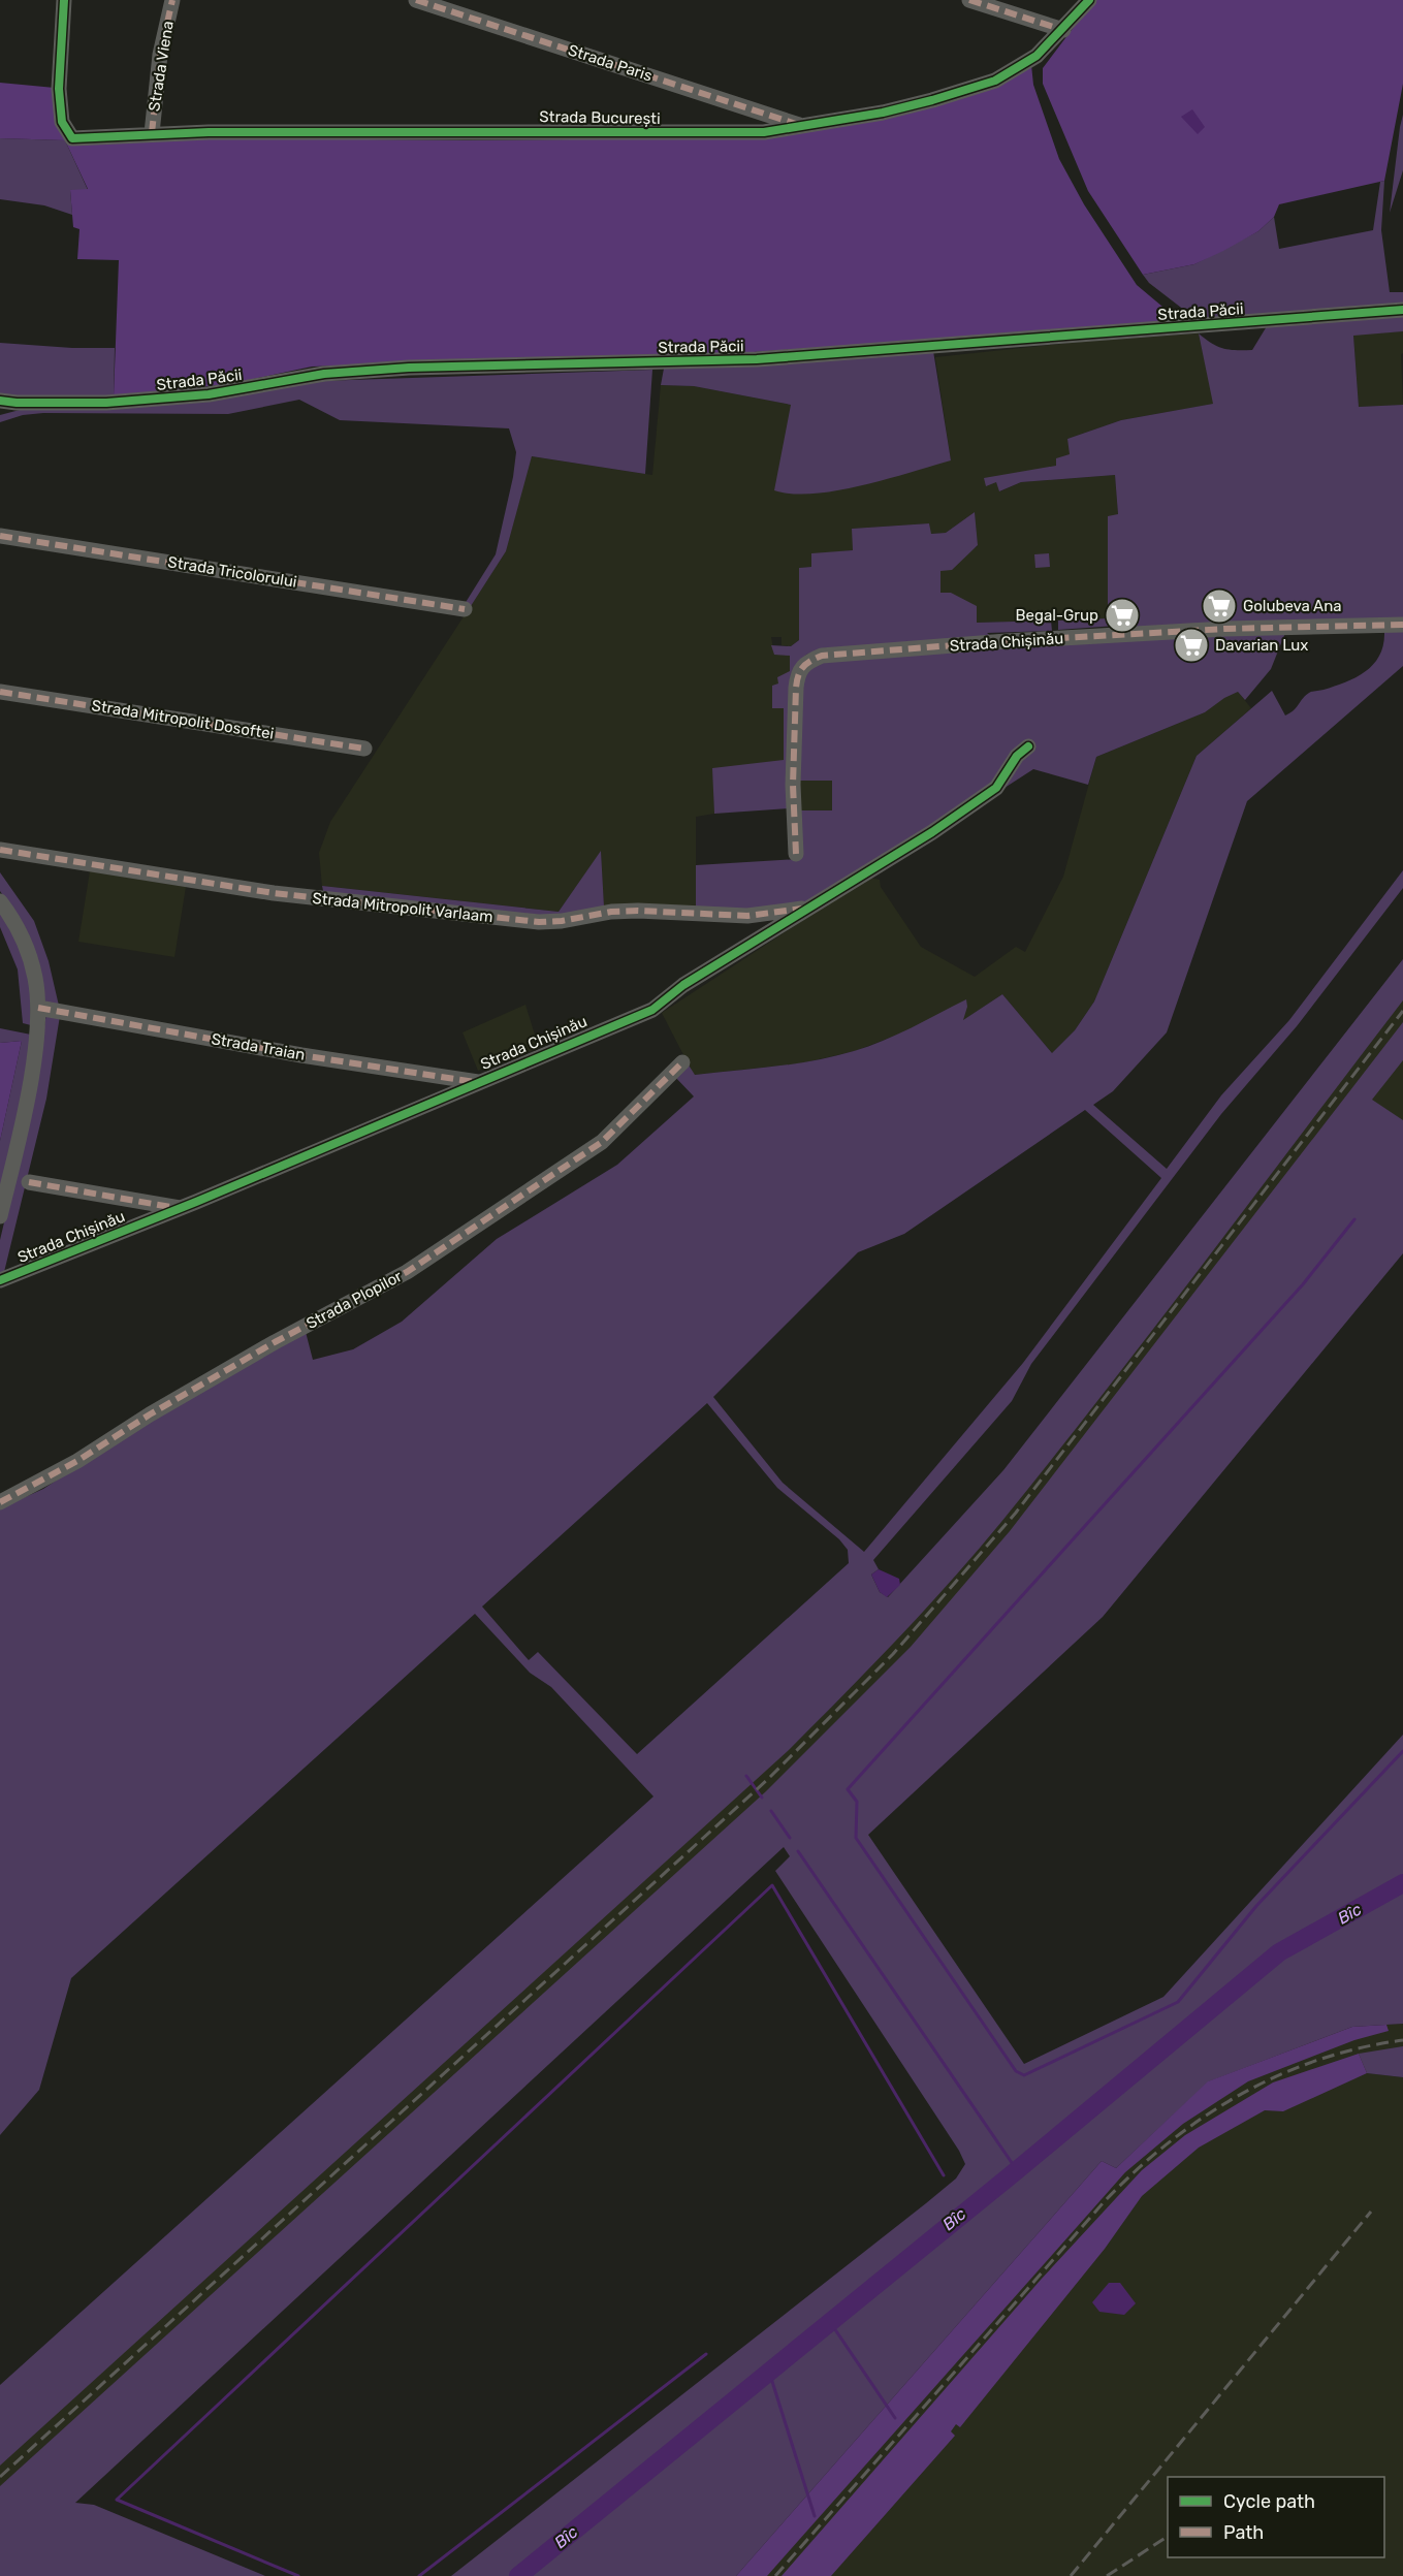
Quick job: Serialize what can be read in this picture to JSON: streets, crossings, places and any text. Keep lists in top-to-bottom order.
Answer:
{
  "streets": {
    "street": [
      "Strada Paris",
      "Strada Viena",
      "Strada București",
      "Strada Păcii",
      "Strada Tricolorului",
      "Strada Chișinău",
      "Strada Mitropolit Dosoftei",
      "Strada Mitropolit Varlaam",
      "Strada Traian",
      "Strada Plopilor"
    ]
  },
  "crossings": [
    ["Strada Paris", "Strada București"],
    ["Strada Viena", "Strada București"],
    ["Strada Chișinău", "Strada Mitropolit Varlaam"],
    ["Strada Chișinău", "Strada Traian"]
  ],
  "water": ["Bîc"],
  "places": {
    "supermarket": ["Golubeva Ana", "Begal-Grup", "Davarian Lux"]
  },
  "legend": ["Cycle path", "Path"]
}
